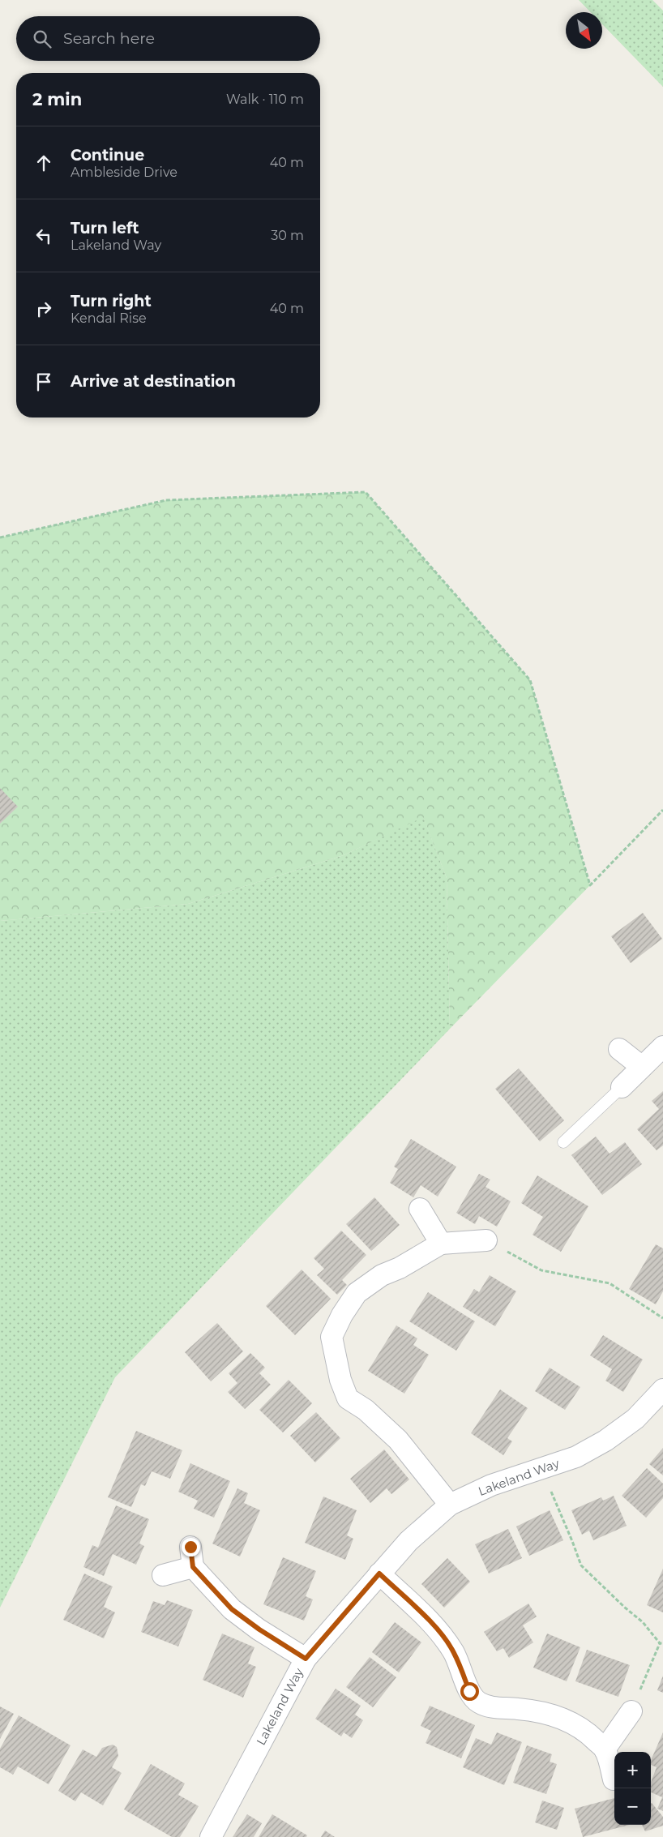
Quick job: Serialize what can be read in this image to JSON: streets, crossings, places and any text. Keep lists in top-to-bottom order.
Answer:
{
  "streets": {
    "street": ["Lakeland Way"]
  },
  "north": "bottom right",
  "page": {
    "search": "Search here",
    "heading": ["2 min", "Walk · 110 m"],
    "list": [
      ["Continue", "Ambleside Drive", "40 m"],
      ["Turn left", "Lakeland Way", "30 m"],
      ["Turn right", "Kendal Rise", "40 m"],
      "Arrive at destination"
    ],
    "map_buttons": ["+", "−"]
  }
}
